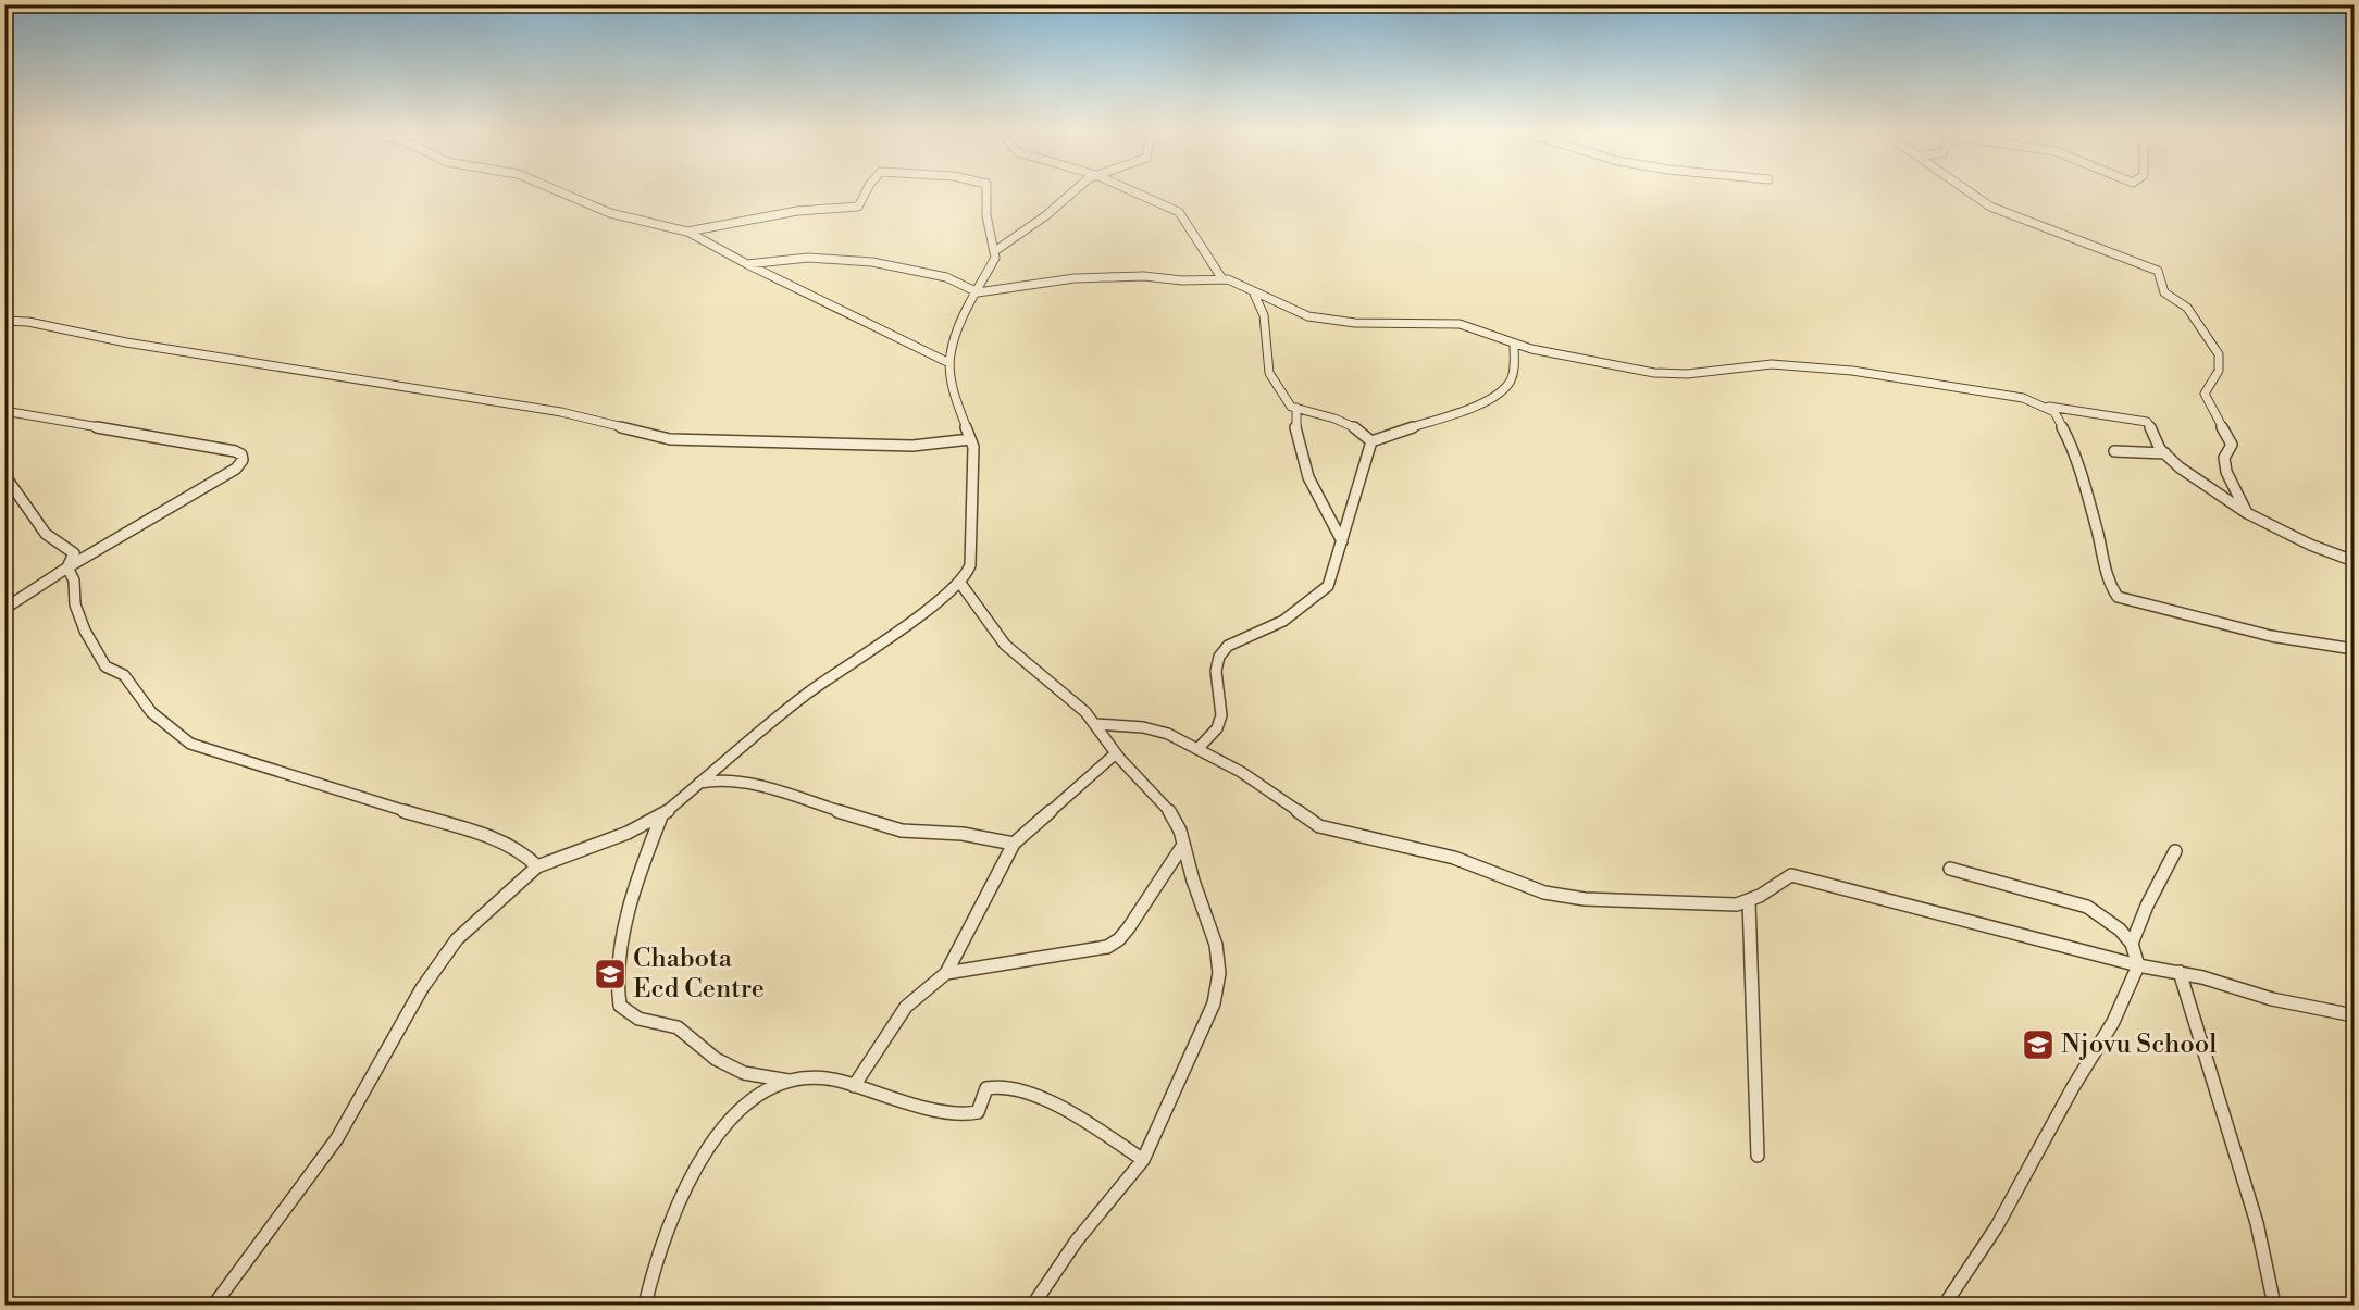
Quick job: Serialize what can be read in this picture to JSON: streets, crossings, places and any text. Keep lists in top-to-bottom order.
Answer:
{
  "places": {
    "school or university": ["Chabota Ecd Centre", "Njovu School"]
  }
}
